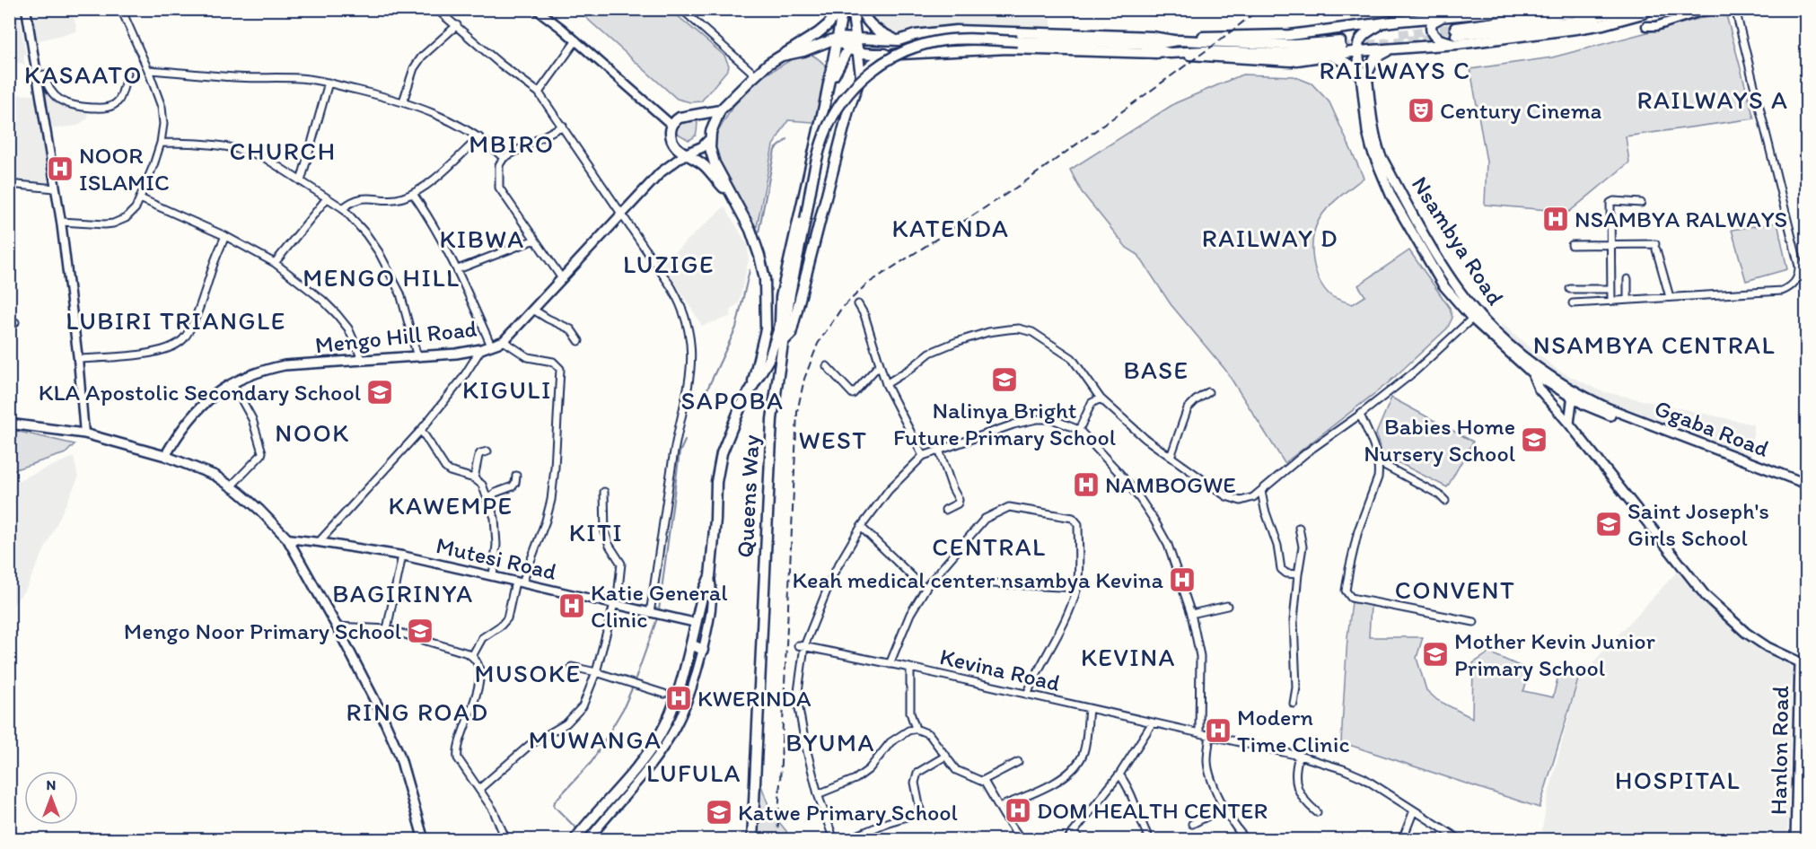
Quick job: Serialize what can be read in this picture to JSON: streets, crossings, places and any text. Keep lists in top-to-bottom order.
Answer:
{
  "streets": {
    "main road": [
      "Nsambya Road",
      "Mengo Hill Road",
      "Ggaba Road",
      "Queens Way",
      "Hanlon Road"
    ],
    "street": ["Mutesi Road", "Kevina Road"]
  },
  "crossings": [
    ["Nsambya Road", "Ggaba Road"],
    ["Mengo Hill Road", "Mutesi Road"]
  ],
  "districts": [
    "RAILWAYS C",
    "KASAATO",
    "RAILWAYS A",
    "MBIRO",
    "CHURCH",
    "KATENDA",
    "RAILWAY D",
    "KIBWA",
    "LUZIGE",
    "MENGO HILL",
    "LUBIRI TRIANGLE",
    "NSAMBYA CENTRAL",
    "BASE",
    "KIGULI",
    "SAPOBA",
    "NOOK",
    "WEST",
    "KAWEMPE",
    "KITI",
    "CENTRAL",
    "CONVENT",
    "BAGIRINYA",
    "KEVINA",
    "MUSOKE",
    "RING ROAD",
    "MUWANGA",
    "BYUMA",
    "LUFULA",
    "HOSPITAL"
  ],
  "places": {
    "theatre": ["Century Cinema"],
    "hospital": [
      "NOOR ISLAMIC",
      "NSAMBYA RALWAYS",
      "NAMBOGWE",
      "Keah medical center nsambya Kevina",
      "Katie General Clinic",
      "KWERINDA",
      "Modern Time Clinic",
      "DOM HEALTH CENTER"
    ],
    "school or university": [
      "Nalinya Bright Future Primary School",
      "KLA Apostolic Secondary School",
      "Babies Home Nursery School",
      "Saint Joseph's Girls School",
      "Mengo Noor Primary School",
      "Mother Kevin Junior Primary School",
      "Katwe Primary School"
    ]
  },
  "north": "top"
}
